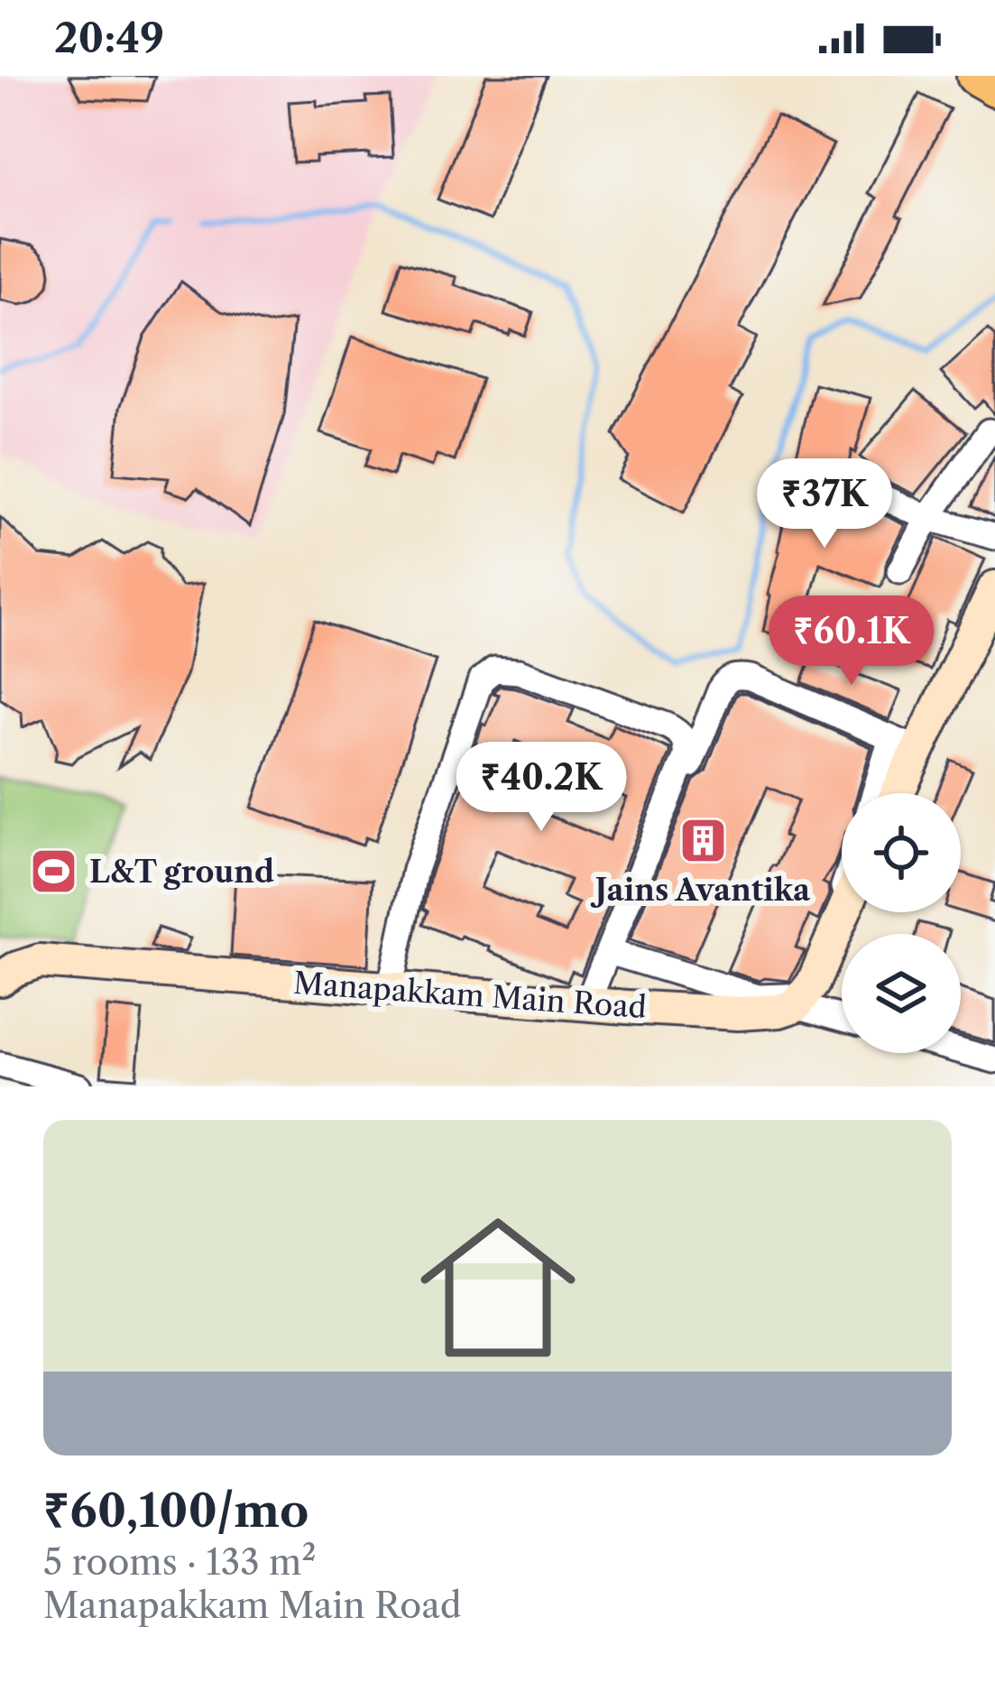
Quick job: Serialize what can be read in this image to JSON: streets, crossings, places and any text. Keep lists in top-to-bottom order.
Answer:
{
  "streets": {
    "main road": ["Manapakkam Main Road"]
  },
  "places": {
    "building": ["Jains Avantika"],
    "sports": ["L&T ground"]
  },
  "page": {
    "status": "20:49",
    "price": ["₹37K", "₹60.1K", "₹40.2K"],
    "list": [
      {
        "name": "₹60,100/mo",
        "note": "5 rooms · 133 m² · Manapakkam Main Road"
      }
    ]
  }
}
